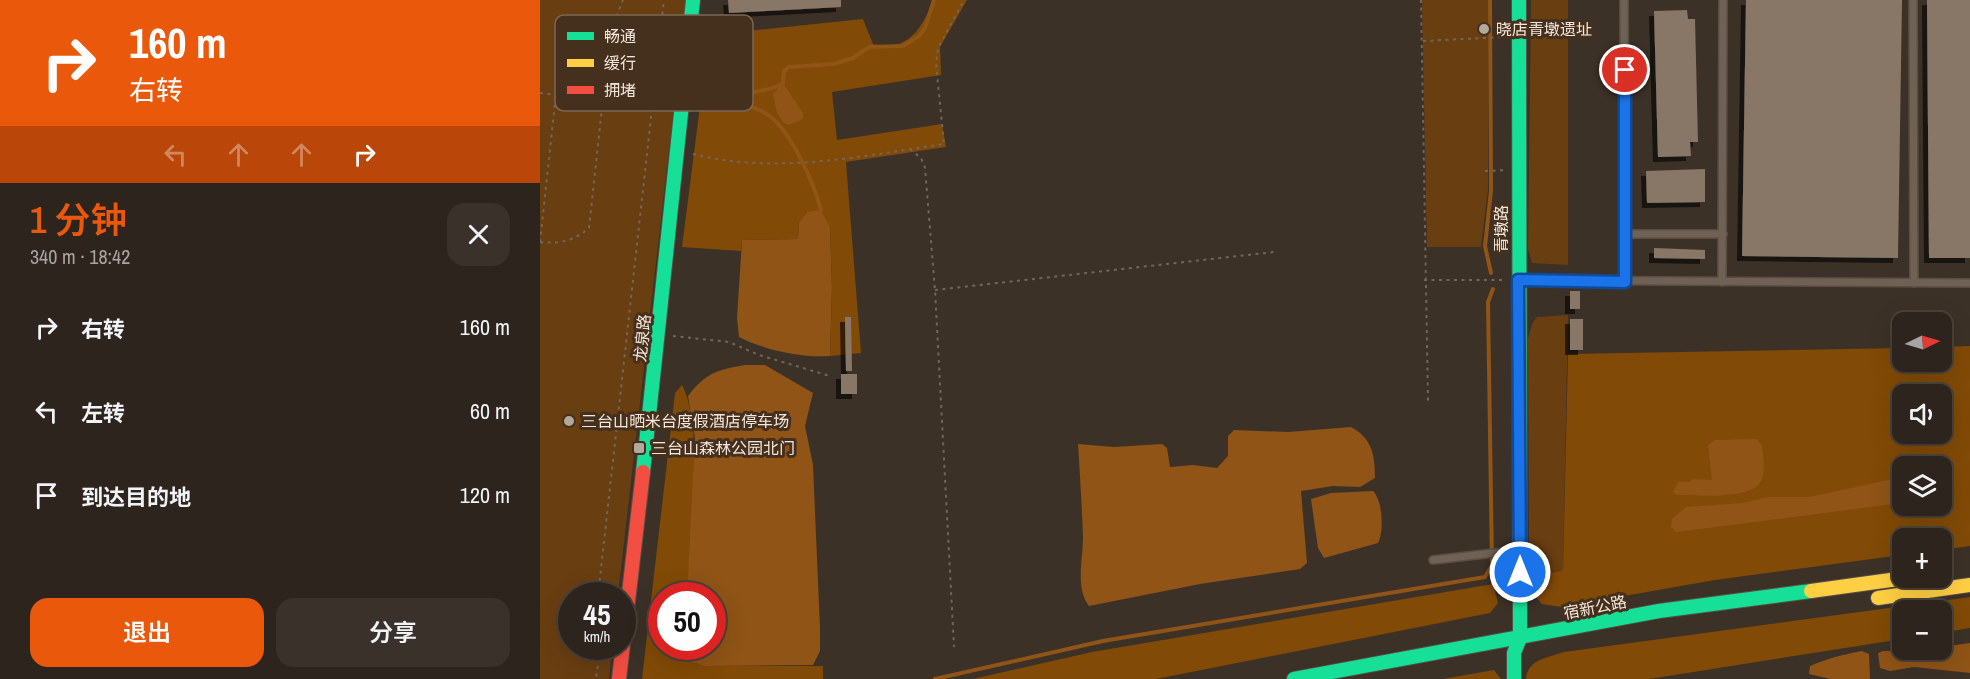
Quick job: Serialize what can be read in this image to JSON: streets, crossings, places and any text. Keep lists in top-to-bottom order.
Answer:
{
  "streets": {
    "main road": ["青墩路", "龙泉路", "宿新公路"]
  },
  "crossings": [
    ["青墩路", "宿新公路"]
  ],
  "places": {
    "other": ["晓店青墩遗址", "三台山晒米台度假酒店停车场"],
    "transit": ["三台山森林公园北门"]
  },
  "legend": ["畅通", "缓行", "拥堵"],
  "north": "right",
  "page": {
    "turn": ["160 m", "右转"],
    "heading": ["1 分钟", "340 m · 18:42"],
    "list": [
      {
        "name": "右转",
        "value": "160 m"
      },
      {
        "name": "左转",
        "value": "60 m"
      },
      {
        "name": "到达目的地",
        "value": "120 m"
      }
    ],
    "map_buttons": ["+", "−"],
    "speed": "45 km/h",
    "limit": "50",
    "buttons": ["退出", "分享"]
  }
}
